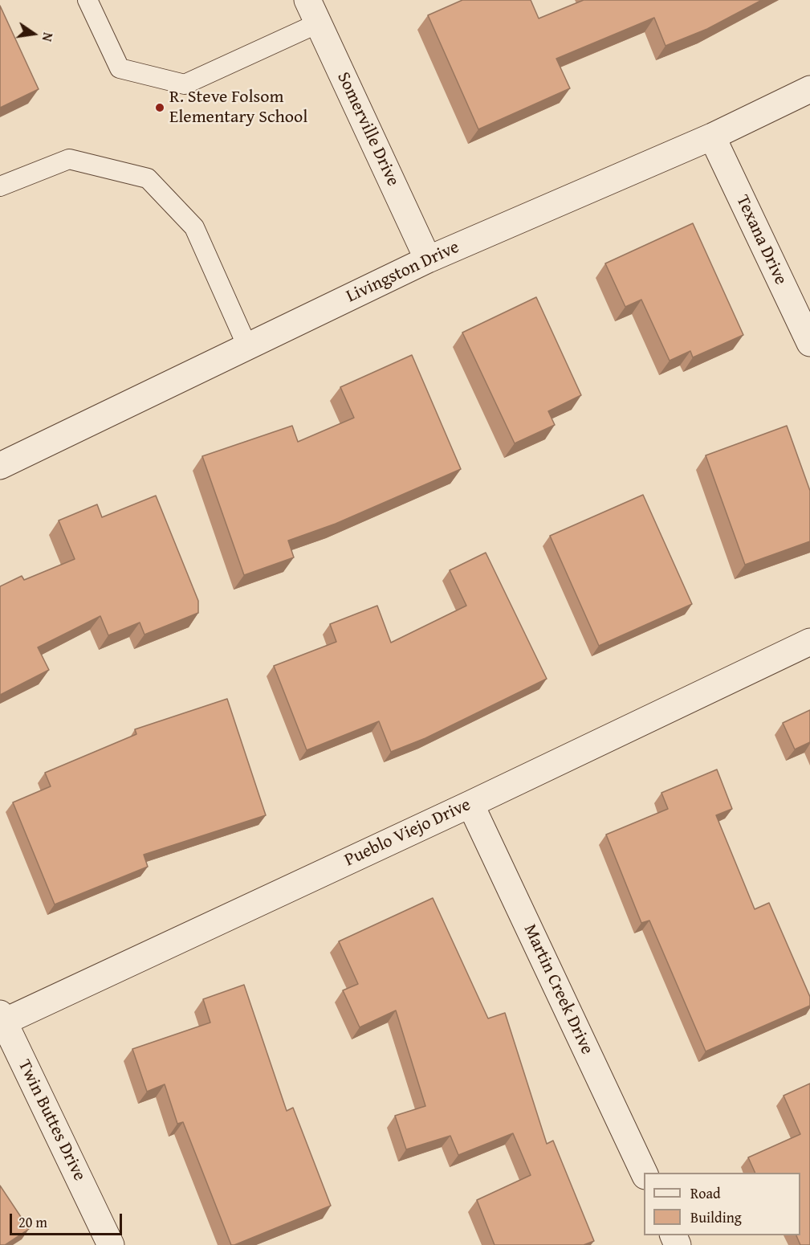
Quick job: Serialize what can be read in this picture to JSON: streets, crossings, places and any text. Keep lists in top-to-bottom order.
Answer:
{
  "streets": {
    "street": [
      "Somerville Drive",
      "Texana Drive",
      "Livingston Drive",
      "Pueblo Viejo Drive",
      "Martin Creek Drive",
      "Twin Buttes Drive"
    ]
  },
  "crossings": [
    ["Somerville Drive", "Livingston Drive"],
    ["Texana Drive", "Livingston Drive"],
    ["Pueblo Viejo Drive", "Martin Creek Drive"],
    ["Pueblo Viejo Drive", "Twin Buttes Drive"]
  ],
  "places": ["R. Steve Folsom Elementary School"],
  "legend": ["Road", "Building"],
  "scale_bar": "20 m",
  "north": "right"
}
